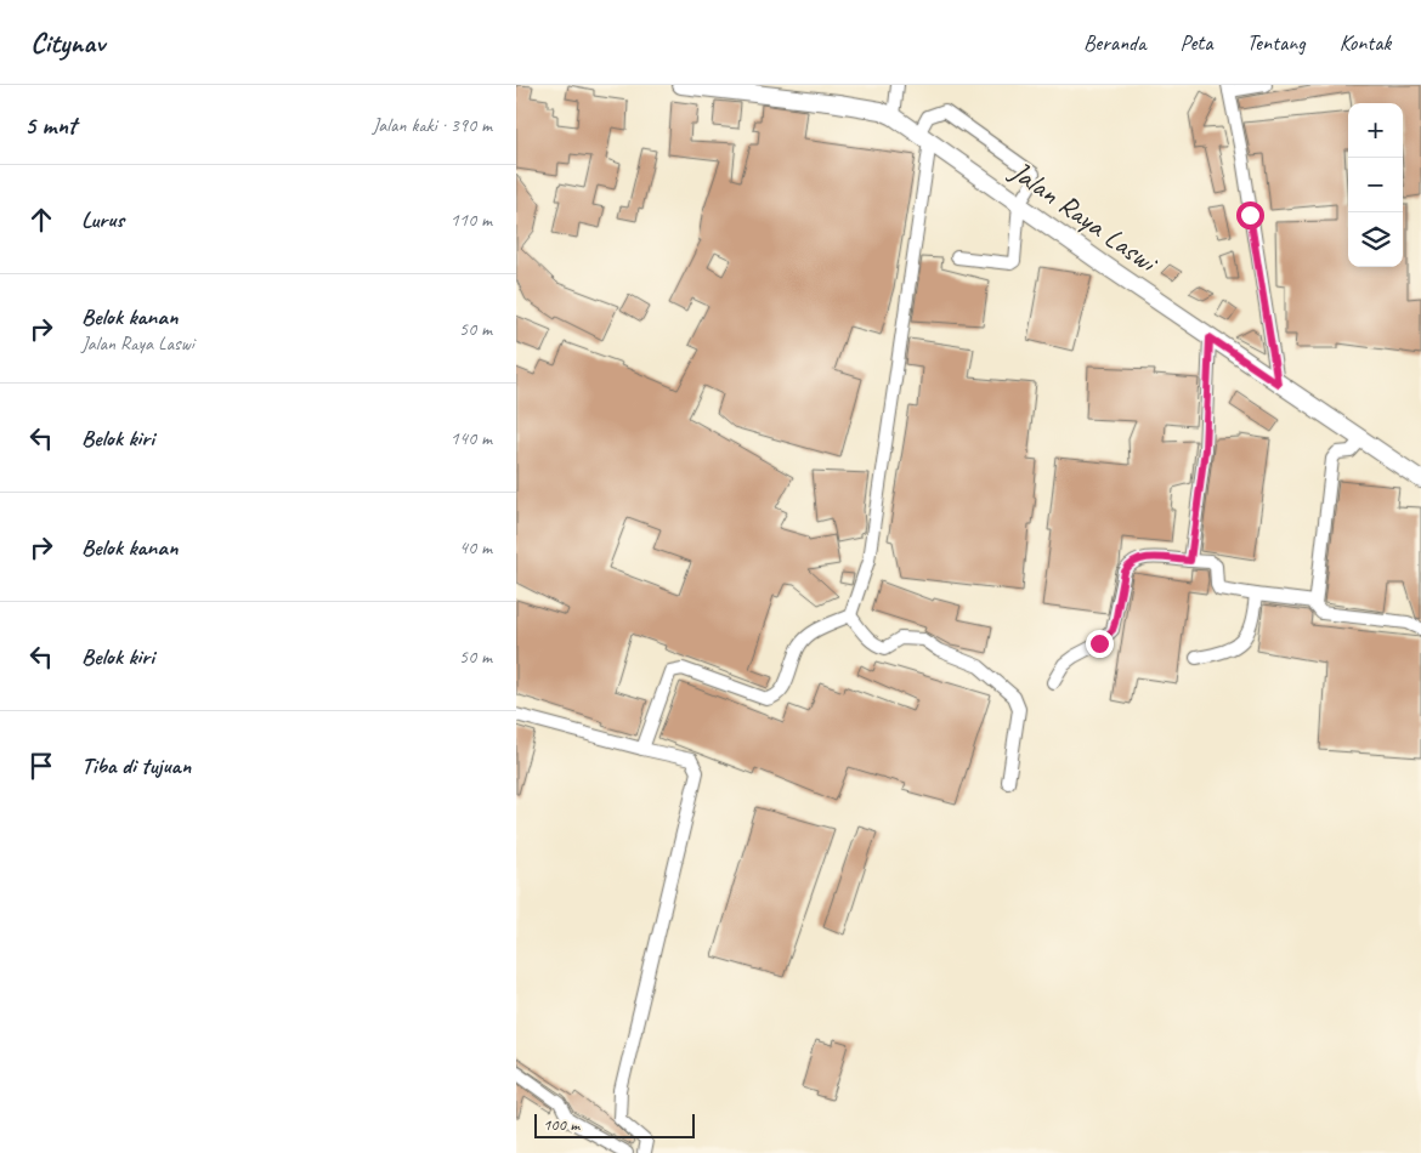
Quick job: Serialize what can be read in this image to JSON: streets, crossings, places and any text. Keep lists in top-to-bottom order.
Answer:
{
  "streets": {
    "main road": ["Jalan Raya Laswi"]
  },
  "scale_bar": "100 m",
  "page": {
    "header": "Citynav",
    "nav": [
      "Beranda",
      "Peta",
      "Tentang",
      "Kontak"
    ],
    "heading": ["5 mnt", "Jalan kaki · 390 m"],
    "map_buttons": ["+", "−"],
    "list": [
      ["Lurus", "110 m"],
      ["Belok kanan", "Jalan Raya Laswi", "50 m"],
      ["Belok kiri", "140 m"],
      ["Belok kanan", "40 m"],
      ["Belok kiri", "50 m"],
      "Tiba di tujuan"
    ],
    "scale": "100 m"
  }
}
